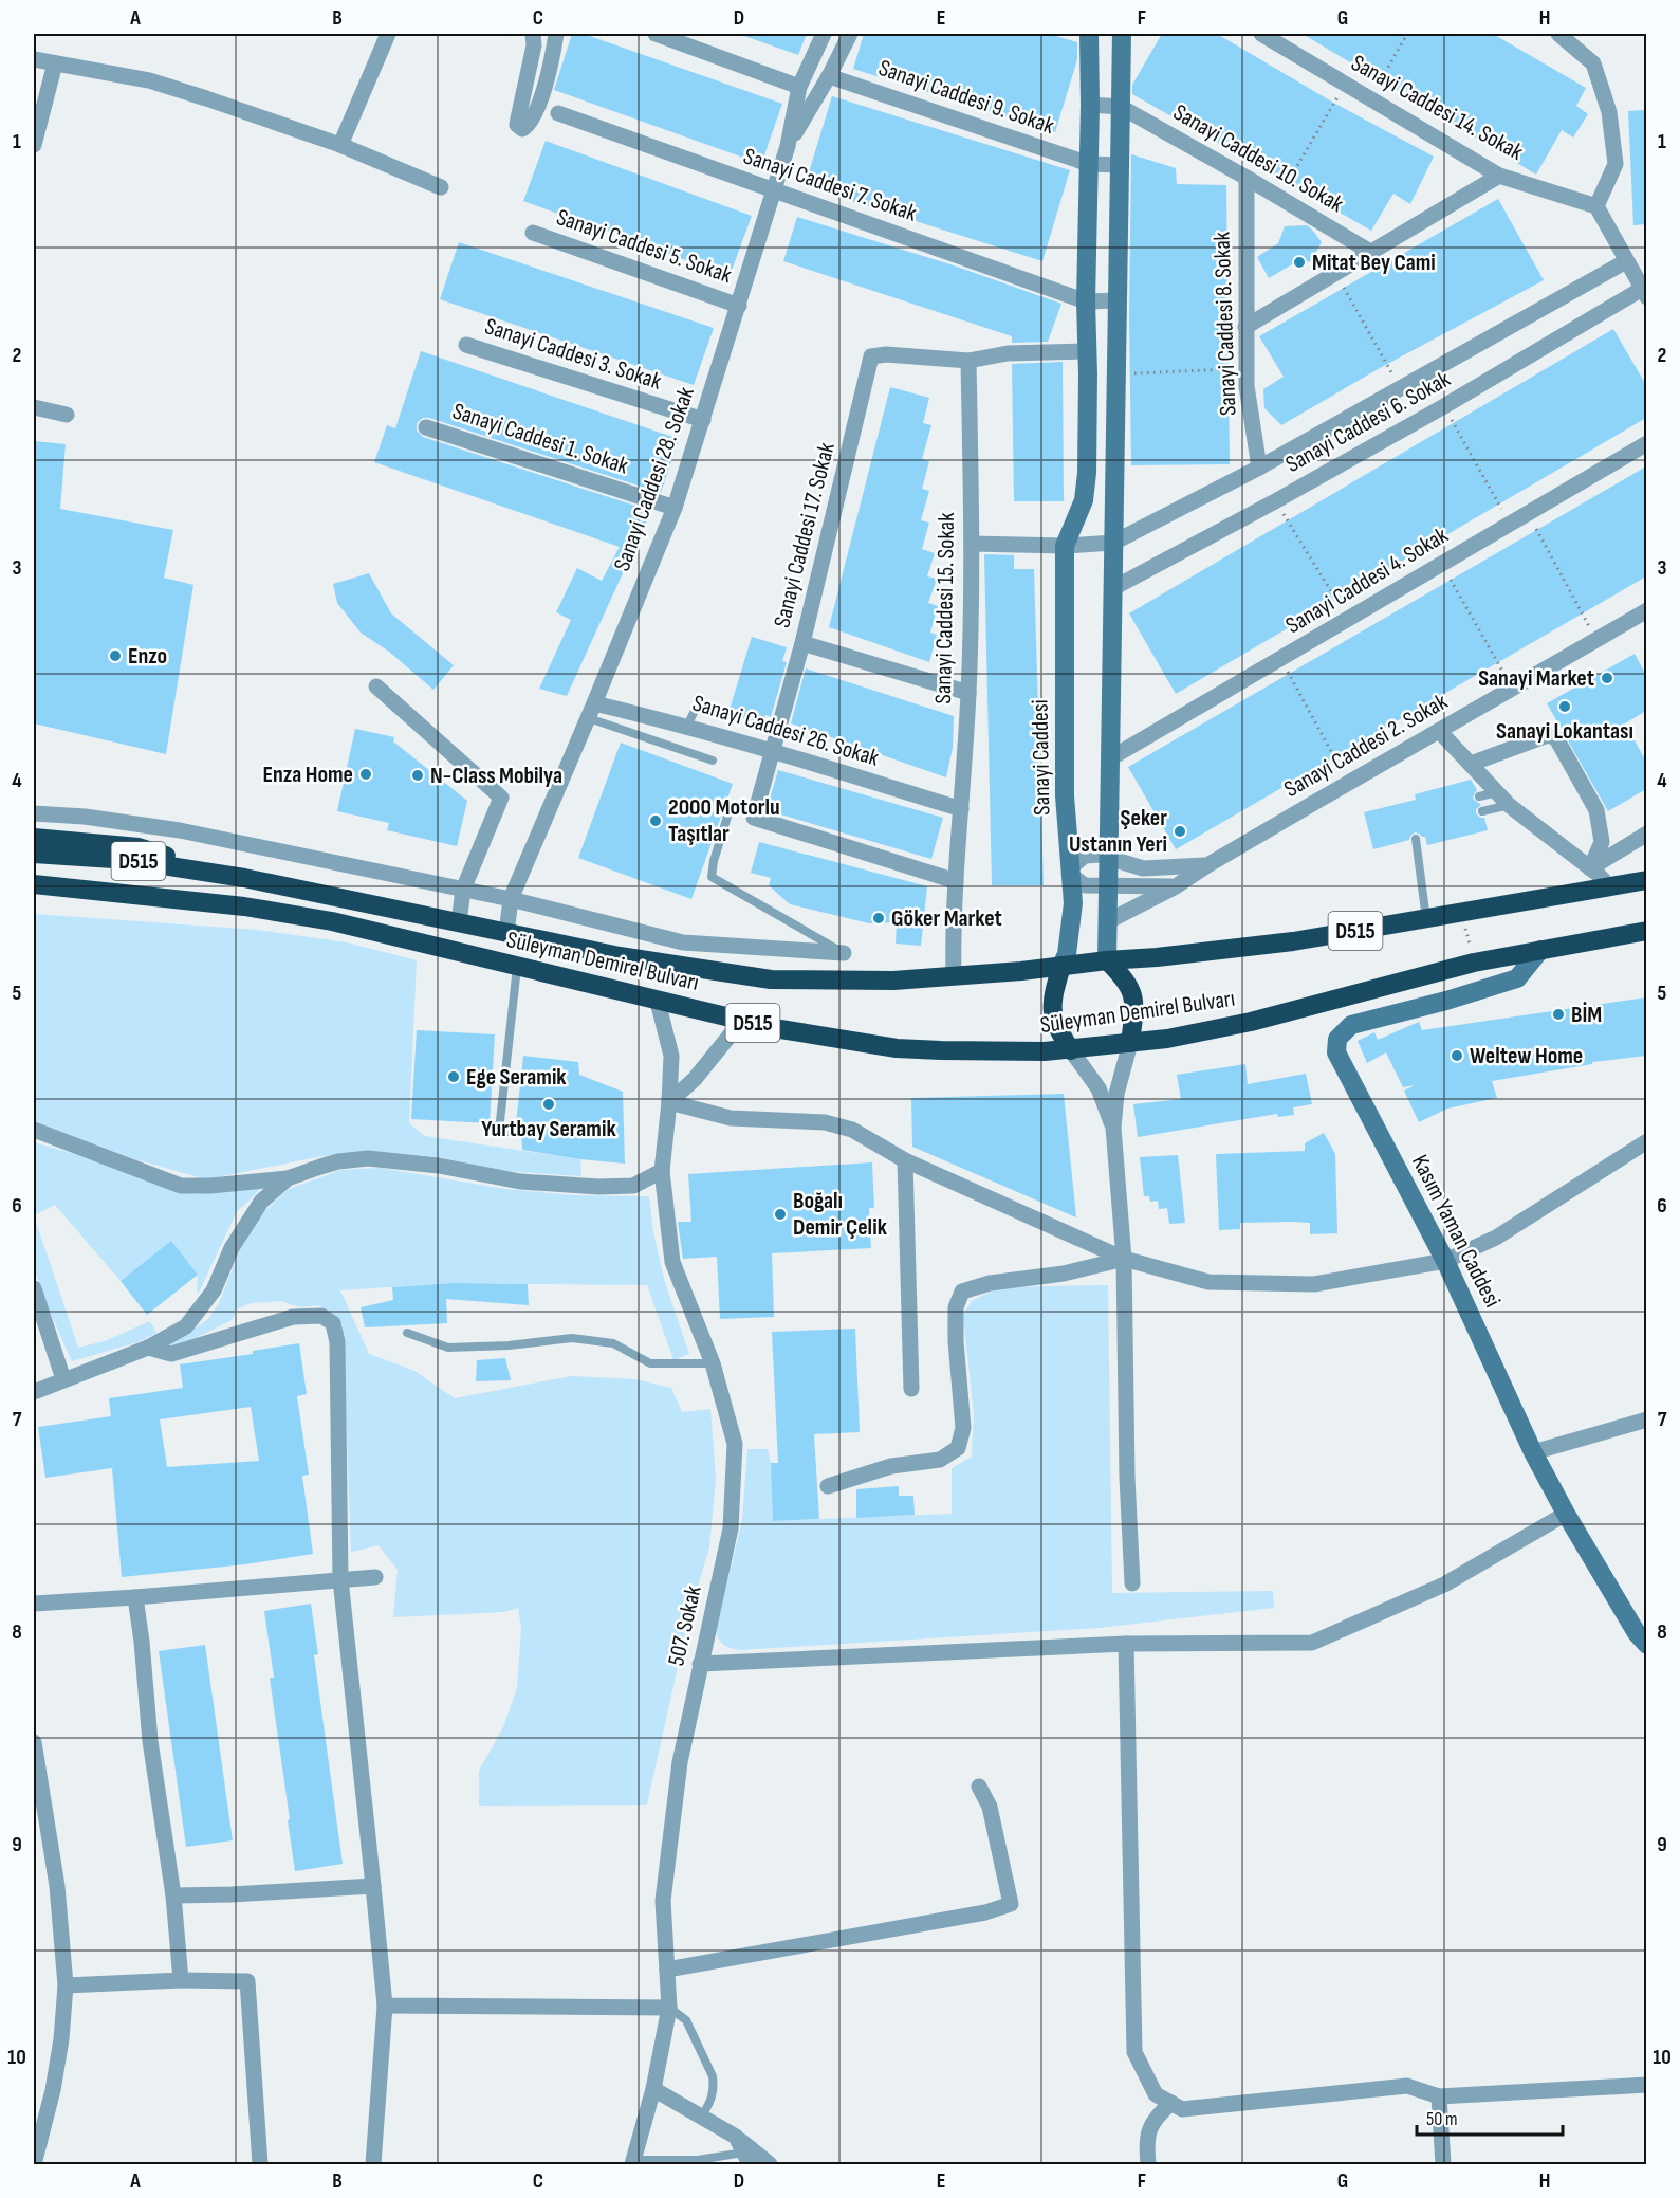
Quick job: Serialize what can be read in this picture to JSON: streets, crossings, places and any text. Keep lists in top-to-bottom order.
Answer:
{
  "streets": {
    "highway": ["D515", "Süleyman Demirel Bulvarı"],
    "street": [
      "Sanayi Caddesi 9. Sokak",
      "Sanayi Caddesi 14. Sokak",
      "Sanayi Caddesi 10. Sokak",
      "Sanayi Caddesi 7. Sokak",
      "Sanayi Caddesi 5. Sokak",
      "Sanayi Caddesi 8. Sokak",
      "Sanayi Caddesi 3. Sokak",
      "Sanayi Caddesi 6. Sokak",
      "Sanayi Caddesi 1. Sokak",
      "Sanayi Caddesi 28. Sokak",
      "Sanayi Caddesi 17. Sokak",
      "Sanayi Caddesi 4. Sokak",
      "Sanayi Caddesi 15. Sokak",
      "Sanayi Caddesi 26. Sokak",
      "Sanayi Caddesi 2. Sokak",
      "Sanayi Caddesi",
      "Kasım Yaman Caddesi",
      "507. Sokak"
    ]
  },
  "crossings": [
    ["Sanayi Caddesi 9. Sokak", "Sanayi Caddesi"],
    ["Sanayi Caddesi 10. Sokak", "Sanayi Caddesi 8. Sokak"],
    ["Sanayi Caddesi 7. Sokak", "Sanayi Caddesi 28. Sokak"],
    ["Sanayi Caddesi 7. Sokak", "Sanayi Caddesi"],
    ["Sanayi Caddesi 5. Sokak", "Sanayi Caddesi 28. Sokak"],
    ["Sanayi Caddesi 8. Sokak", "Sanayi Caddesi 6. Sokak"],
    ["Sanayi Caddesi 3. Sokak", "Sanayi Caddesi 28. Sokak"],
    ["Sanayi Caddesi 1. Sokak", "Sanayi Caddesi 28. Sokak"],
    ["Sanayi Caddesi 28. Sokak", "Sanayi Caddesi 26. Sokak"],
    ["Sanayi Caddesi 28. Sokak", "Süleyman Demirel Bulvarı"],
    ["Sanayi Caddesi 17. Sokak", "Sanayi Caddesi 15. Sokak"],
    ["Sanayi Caddesi 17. Sokak", "Sanayi Caddesi 26. Sokak"],
    ["Sanayi Caddesi 15. Sokak", "Sanayi Caddesi 26. Sokak"],
    ["Sanayi Caddesi 15. Sokak", "Süleyman Demirel Bulvarı"],
    ["Sanayi Caddesi 2. Sokak", "Sanayi Caddesi"],
    ["Sanayi Caddesi", "Süleyman Demirel Bulvarı"],
    ["Süleyman Demirel Bulvarı", "Kasım Yaman Caddesi"],
    ["Süleyman Demirel Bulvarı", "507. Sokak"]
  ],
  "places": [
    "Mitat Bey Cami",
    "Enzo",
    "Sanayi Market",
    "Sanayi Lokantası",
    "Enza Home",
    "N-Class Mobilya",
    "2000 Motorlu Taşıtlar",
    "Şeker Ustanın Yeri",
    "Göker Market",
    "BİM",
    "Weltew Home",
    "Ege Seramik",
    "Yurtbay Seramik",
    "Boğalı Demir Çelik"
  ],
  "scale_bar": "50 m",
  "grid": {
    "columns": [
      "A",
      "B",
      "C",
      "D",
      "E",
      "F",
      "G",
      "H"
    ],
    "rows": [
      "1",
      "2",
      "3",
      "4",
      "5",
      "6",
      "7",
      "8",
      "9",
      "10"
    ]
  }
}
